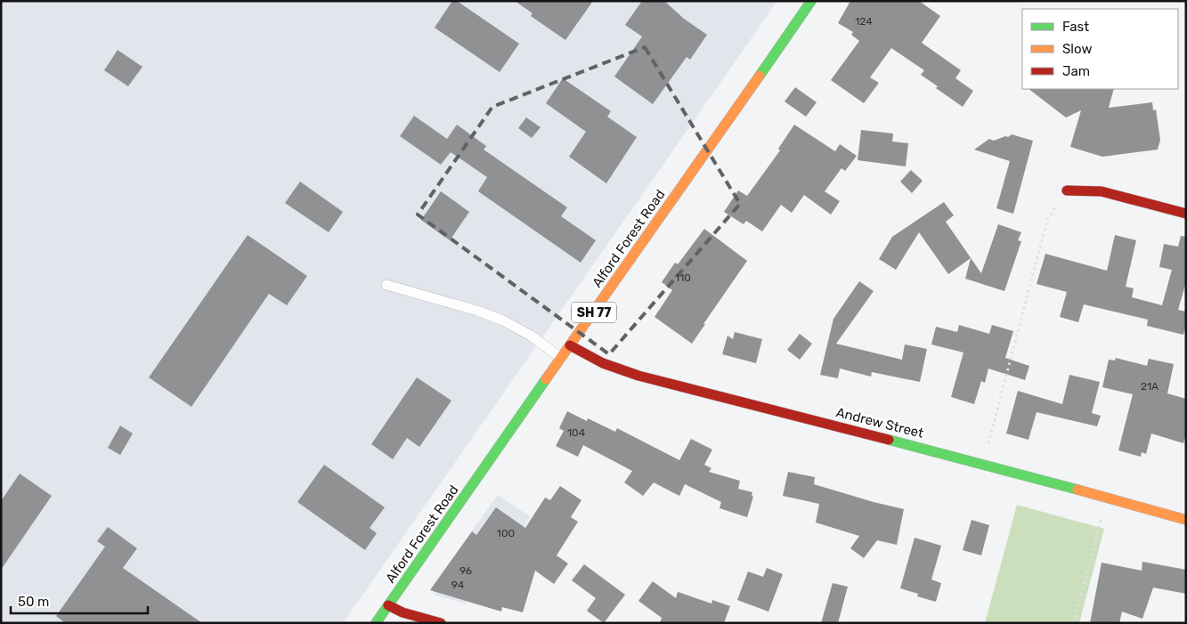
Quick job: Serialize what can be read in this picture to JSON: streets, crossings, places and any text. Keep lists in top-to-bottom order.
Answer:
{
  "streets": {
    "street": ["Alford Forest Road", "SH 77", "Andrew Street"]
  },
  "crossings": [
    ["Alford Forest Road", "Andrew Street"]
  ],
  "house_numbers": [
    "124",
    "110",
    "21A",
    "104",
    "100",
    "96",
    "94"
  ],
  "legend": ["Fast", "Slow", "Jam"],
  "scale_bar": "50 m"
}
